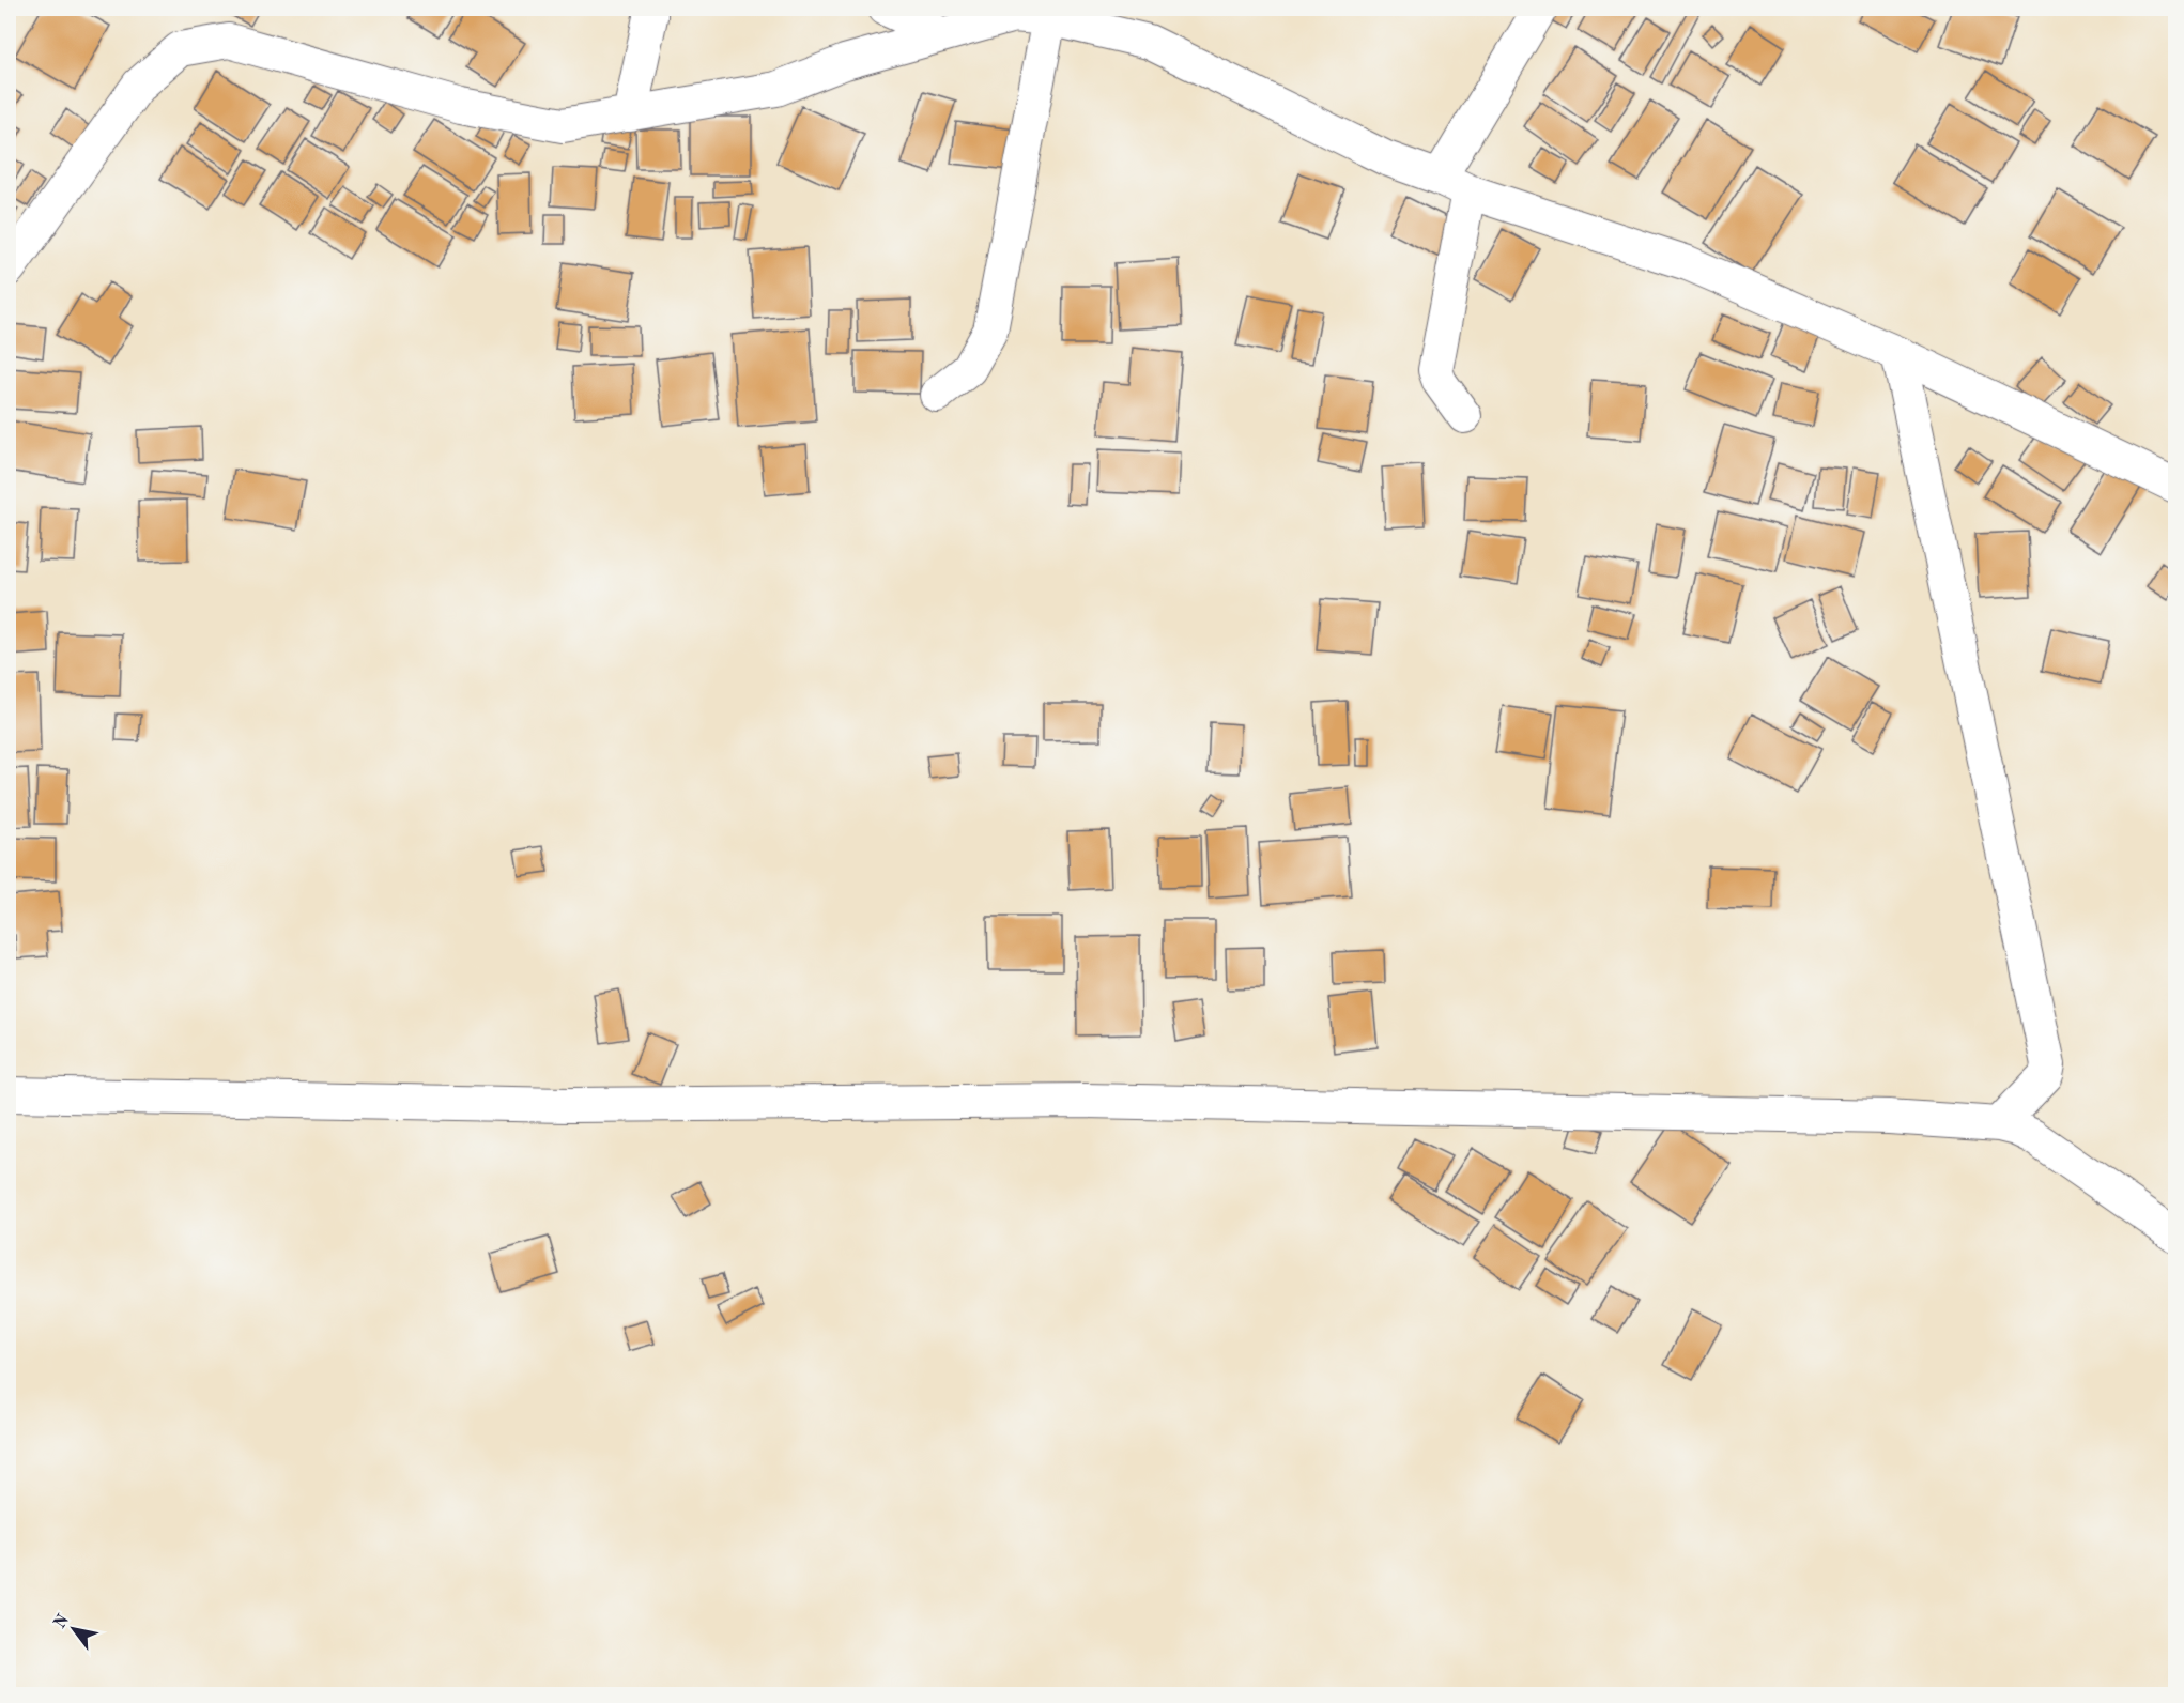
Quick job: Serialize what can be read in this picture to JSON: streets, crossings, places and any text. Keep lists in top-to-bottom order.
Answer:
{
  "north": "top left"
}
